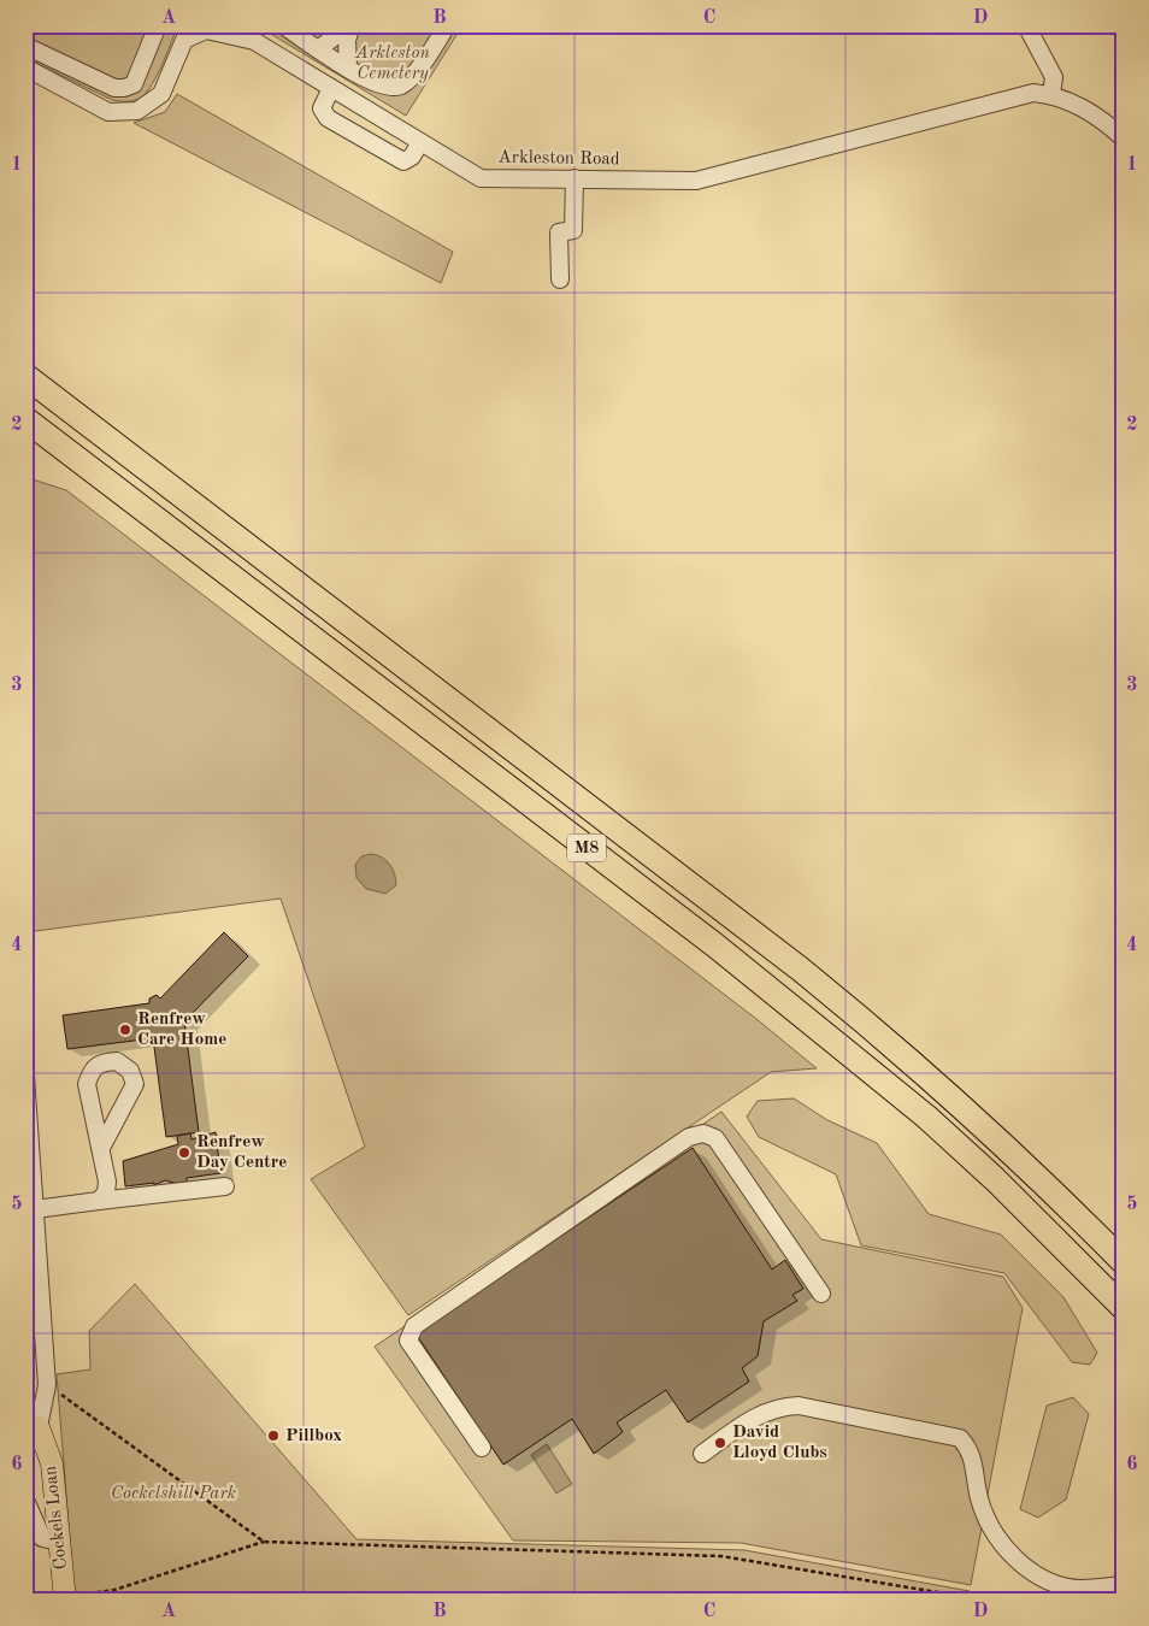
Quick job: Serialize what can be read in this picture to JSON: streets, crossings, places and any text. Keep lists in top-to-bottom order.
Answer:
{
  "streets": {
    "highway": ["M8"],
    "main road": ["Cockels Loan"],
    "street": ["Arkleston Road"]
  },
  "parks": ["Arkleston Cemetery", "Cockelshill Park"],
  "places": [
    "Renfrew Care Home",
    "Renfrew Day Centre",
    "Pillbox",
    "David Lloyd Clubs"
  ],
  "grid": {
    "columns": [
      "A",
      "B",
      "C",
      "D"
    ],
    "rows": [
      "1",
      "2",
      "3",
      "4",
      "5",
      "6"
    ]
  }
}
